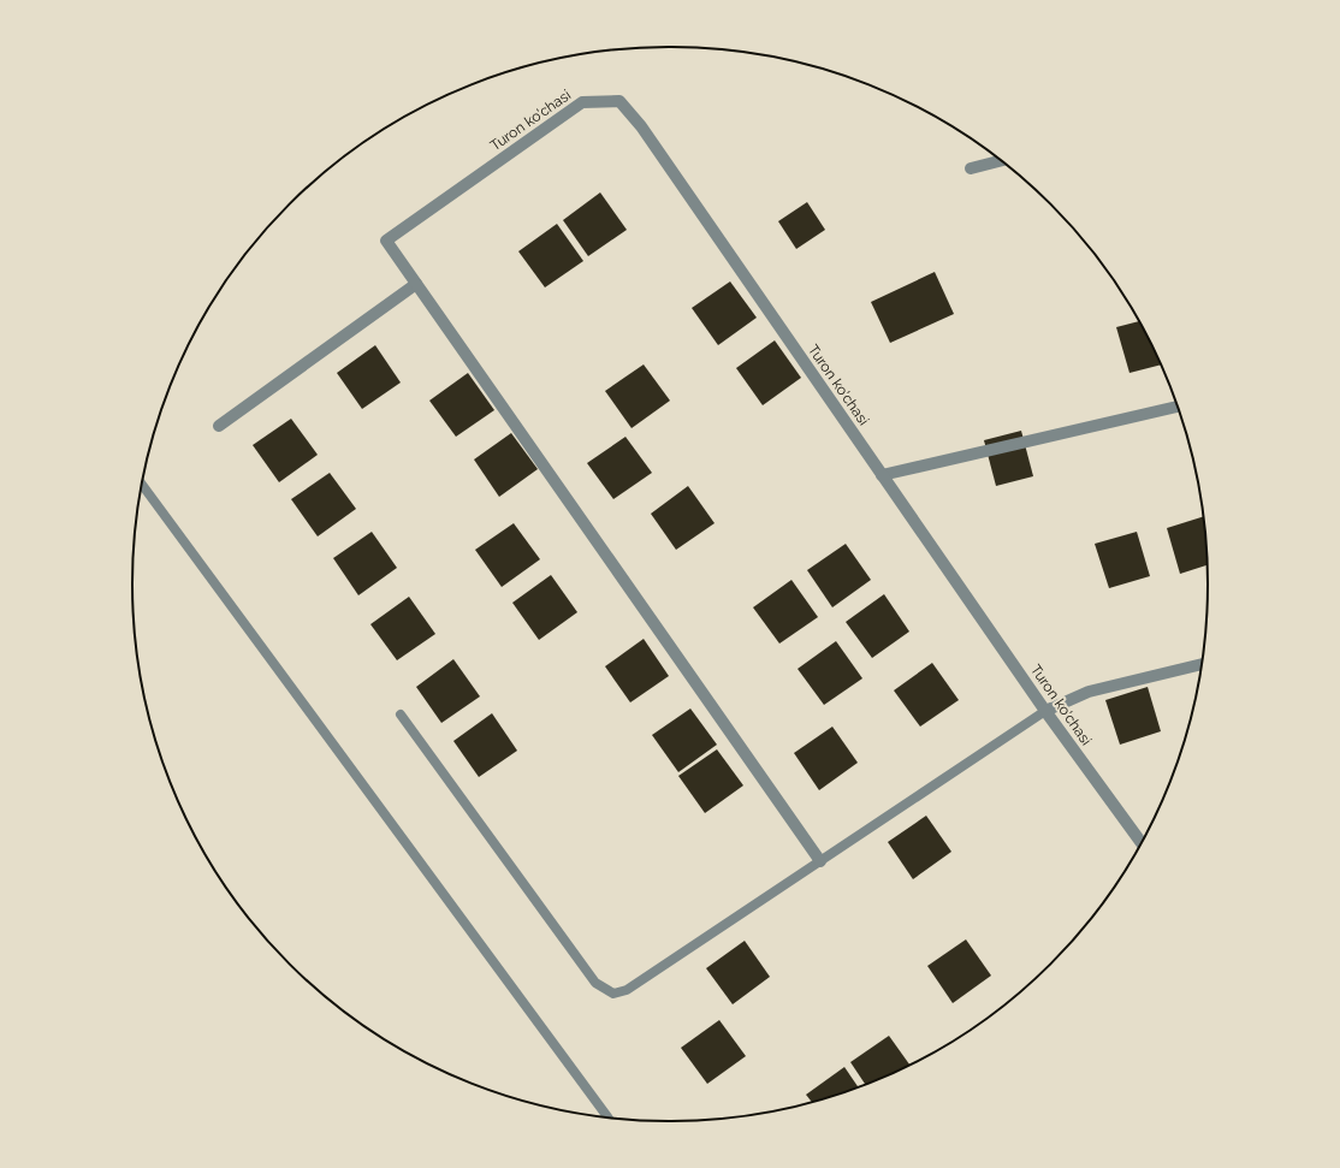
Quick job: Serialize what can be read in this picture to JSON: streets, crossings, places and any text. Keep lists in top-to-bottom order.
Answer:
{
  "streets": {
    "street": ["Turon ko'chasi"]
  }
}
